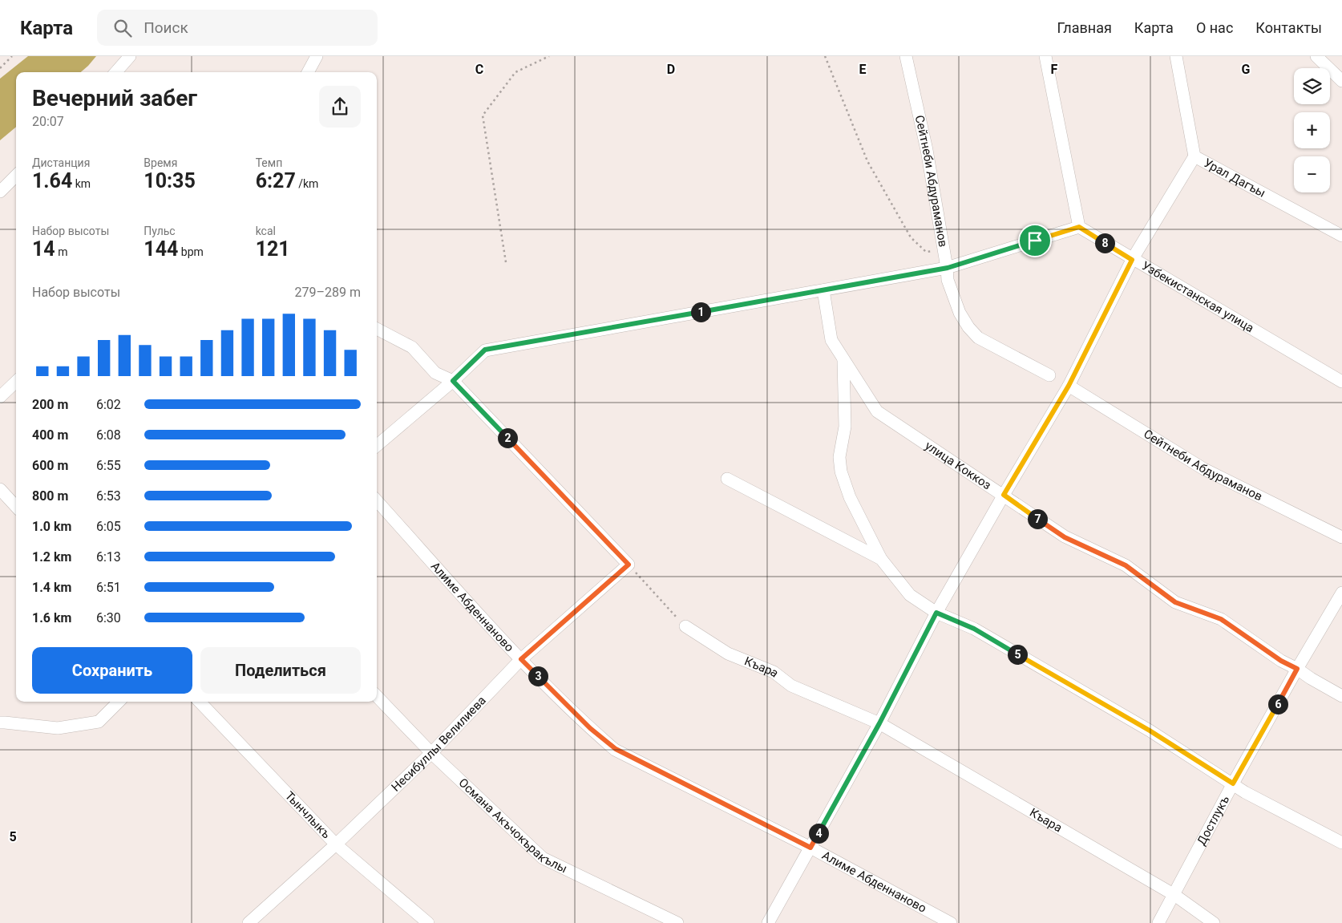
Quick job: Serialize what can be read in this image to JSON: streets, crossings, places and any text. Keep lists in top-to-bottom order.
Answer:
{
  "streets": {
    "street": [
      "Урал Дагъы",
      "Сейтнеби Абдураманов",
      "Узбекистанская улица",
      "улица Коккоз",
      "Алиме Абденнаново",
      "Къара",
      "Несибуллы Велилиева",
      "Тынчлыкъ",
      "Достлукъ",
      "Османа Акъчокъракълы"
    ]
  },
  "crossings": [
    ["улица Коккоз", "Достлукъ"],
    ["Алиме Абденнаново", "Несибуллы Велилиева"],
    ["Къара", "Достлукъ"],
    ["Несибуллы Велилиева", "Тынчлыкъ"],
    ["Несибуллы Велилиева", "Османа Акъчокъракълы"]
  ],
  "page": {
    "header": "Карта",
    "search": "Поиск",
    "nav": [
      "Главная",
      "Карта",
      "О нас",
      "Контакты"
    ],
    "map_buttons": ["+", "−"],
    "heading": ["Вечерний забег", "20:07"],
    "stats": [
      ["Дистанция", "1.64 km"],
      ["Время", "10:35"],
      ["Темп", "6:27 /km"],
      ["Набор высоты", "14 m"],
      ["Пульс", "144 bpm"],
      ["kcal", "121"]
    ],
    "pins": [
      "8",
      "1",
      "2",
      "7",
      "5",
      "3",
      "6",
      "4"
    ],
    "chart": ["Набор высоты", "279–289 m"],
    "list": [
      {
        "name": "200 m",
        "note": "6:02"
      },
      {
        "name": "400 m",
        "note": "6:08"
      },
      {
        "name": "600 m",
        "note": "6:55"
      },
      {
        "name": "800 m",
        "note": "6:53"
      },
      {
        "name": "1.0 km",
        "note": "6:05"
      },
      {
        "name": "1.2 km",
        "note": "6:13"
      },
      {
        "name": "1.4 km",
        "note": "6:51"
      },
      {
        "name": "1.6 km",
        "note": "6:30"
      }
    ],
    "buttons": ["Сохранить", "Поделиться"]
  },
  "grid": {
    "columns": [
      "C",
      "D",
      "E",
      "F",
      "G"
    ],
    "rows": ["5"]
  }
}
